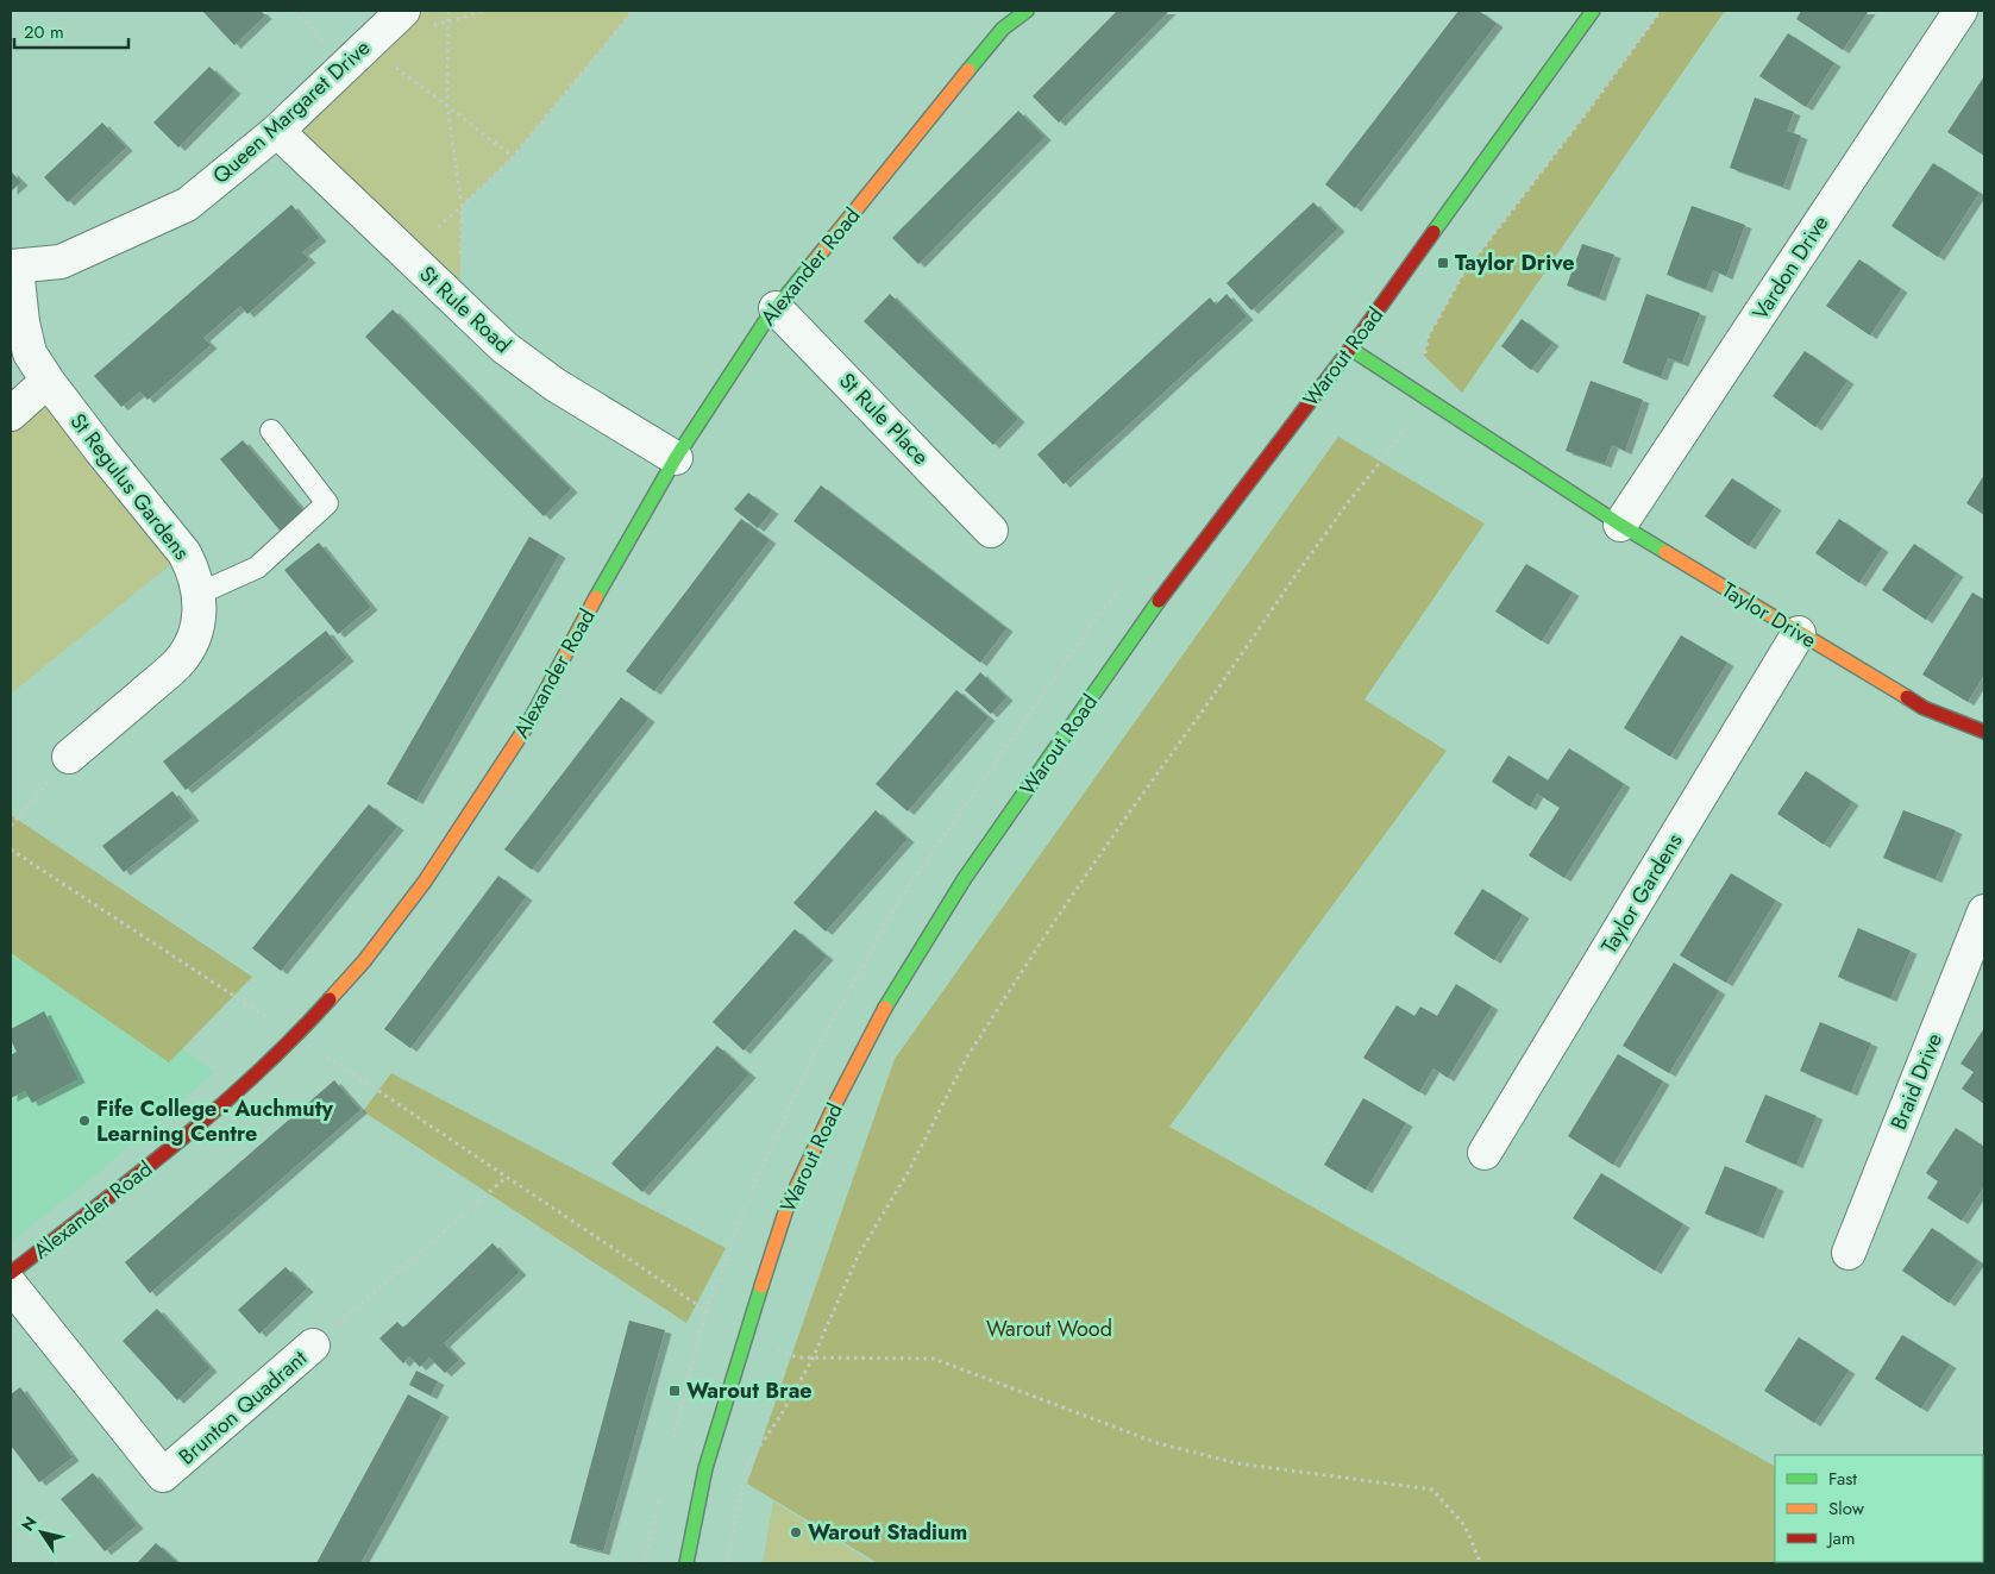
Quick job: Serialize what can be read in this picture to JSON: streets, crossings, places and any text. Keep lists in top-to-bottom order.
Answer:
{
  "streets": {
    "street": [
      "Queen Margaret Drive",
      "Alexander Road",
      "Vardon Drive",
      "St Rule Road",
      "Warout Road",
      "St Rule Place",
      "St Regulus Gardens",
      "Taylor Drive",
      "Taylor Gardens",
      "Braid Drive",
      "Brunton Quadrant"
    ]
  },
  "crossings": [
    ["Queen Margaret Drive", "St Rule Road"],
    ["Queen Margaret Drive", "St Regulus Gardens"],
    ["Alexander Road", "St Rule Road"],
    ["Alexander Road", "St Rule Place"],
    ["Vardon Drive", "Taylor Drive"],
    ["Warout Road", "Taylor Drive"],
    ["Taylor Drive", "Taylor Gardens"]
  ],
  "parks": ["Warout Wood"],
  "places": {
    "transit": ["Taylor Drive", "Warout Brae"],
    "other": ["Fife College - Auchmuty Learning Centre", "Warout Stadium"]
  },
  "legend": ["Fast", "Slow", "Jam"],
  "scale_bar": "20 m",
  "north": "top left"
}
